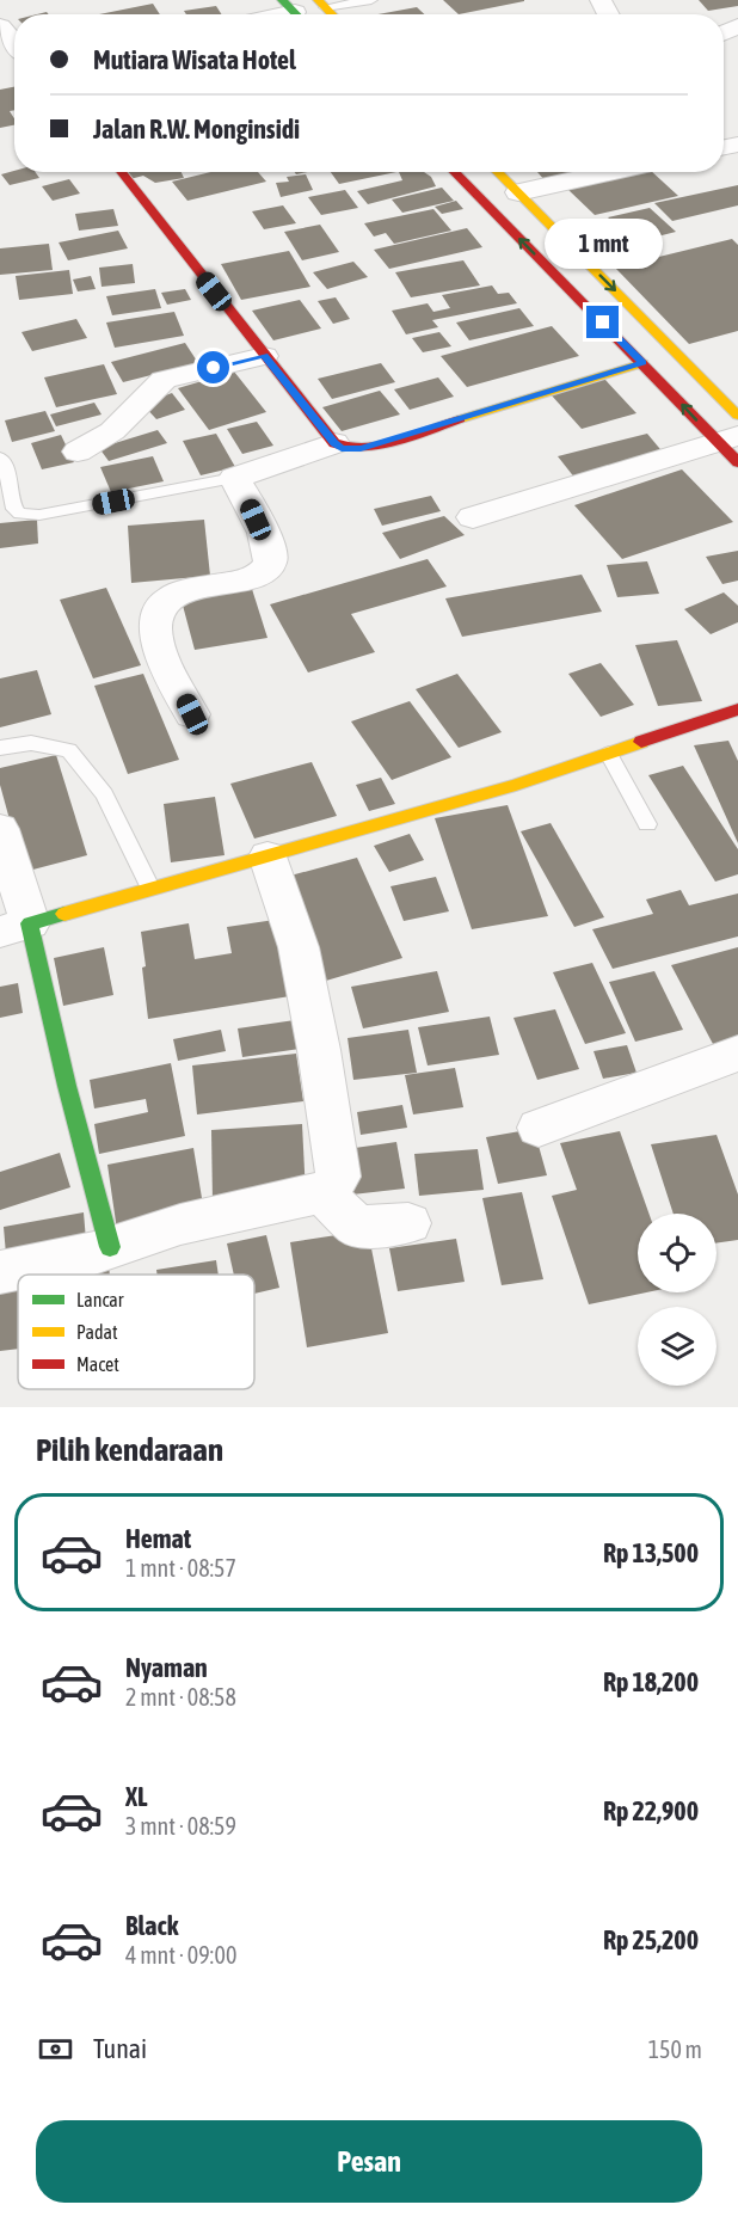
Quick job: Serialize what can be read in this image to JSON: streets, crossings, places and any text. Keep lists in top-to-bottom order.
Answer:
{
  "legend": ["Lancar", "Padat", "Macet"],
  "page": {
    "banner": ["Mutiara Wisata Hotel", "Jalan R.W. Monginsidi"],
    "bubble": "1 mnt",
    "heading": "Pilih kendaraan",
    "list": [
      {
        "name": "Hemat",
        "note": "1 mnt · 08:57",
        "value": "Rp 13,500"
      },
      {
        "name": "Nyaman",
        "note": "2 mnt · 08:58",
        "value": "Rp 18,200"
      },
      {
        "name": "XL",
        "note": "3 mnt · 08:59",
        "value": "Rp 22,900"
      },
      {
        "name": "Black",
        "note": "4 mnt · 09:00",
        "value": "Rp 25,200"
      }
    ],
    "pay": ["Tunai", "150 m"],
    "buttons": "Pesan"
  }
}
